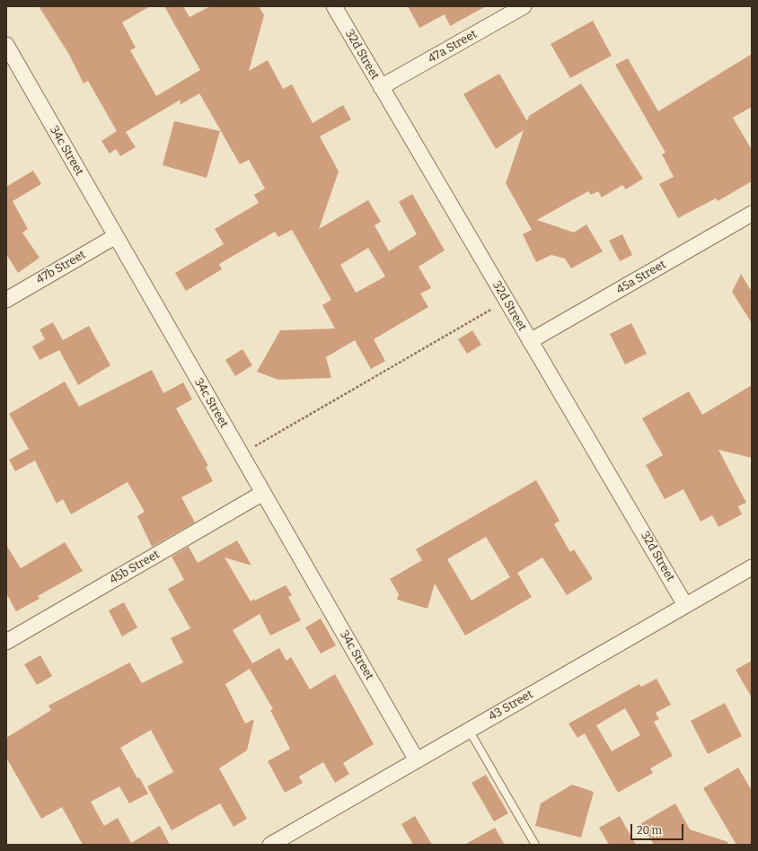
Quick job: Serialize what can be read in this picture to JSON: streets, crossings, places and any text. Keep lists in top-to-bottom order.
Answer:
{
  "streets": {
    "street": [
      "47a Street",
      "32d Street",
      "34c Street",
      "47b Street",
      "45a Street",
      "45b Street",
      "43 Street"
    ]
  },
  "crossings": [
    ["47a Street", "32d Street"],
    ["32d Street", "45a Street"],
    ["32d Street", "43 Street"],
    ["34c Street", "47b Street"],
    ["34c Street", "45b Street"],
    ["34c Street", "43 Street"]
  ],
  "scale_bar": "20 m"
}
